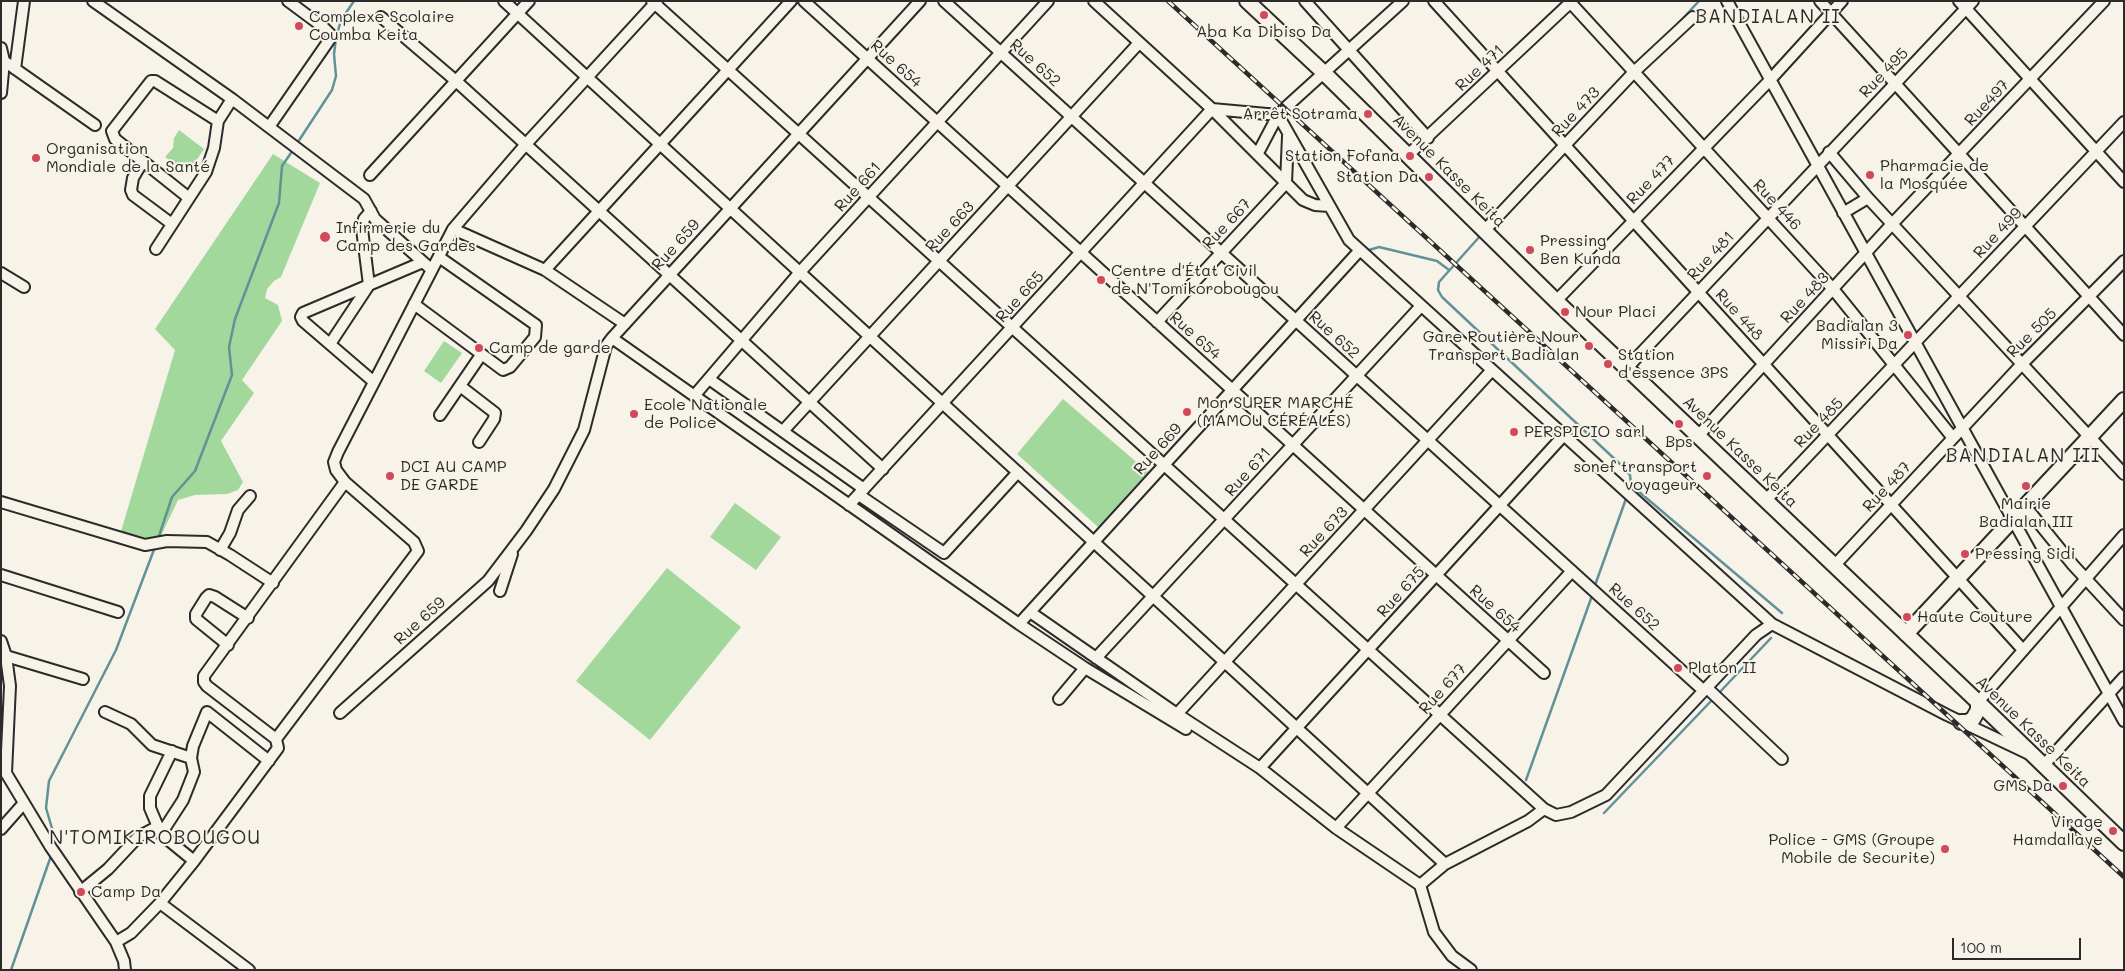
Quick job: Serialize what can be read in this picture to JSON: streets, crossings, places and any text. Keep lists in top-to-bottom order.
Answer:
{
  "streets": {
    "main road": ["Avenue Kasse Keita"],
    "street": [
      "Rue 652",
      "Rue 654",
      "Rue 471",
      "Rue 495",
      "Rue497",
      "Rue 473",
      "Rue 477",
      "Rue 661",
      "Rue 446",
      "Rue 667",
      "Rue 663",
      "Rue 499",
      "Rue 659",
      "Rue 481",
      "Rue 665",
      "Rue 483",
      "Rue 448",
      "Rue 505",
      "Rue 485",
      "Rue 669",
      "Rue 671",
      "Rue 487",
      "Rue 673",
      "Rue 675",
      "Rue 677"
    ]
  },
  "crossings": [
    ["Rue 652", "Rue 661"],
    ["Rue 652", "Rue 667"],
    ["Rue 652", "Rue 663"],
    ["Rue 652", "Rue 665"],
    ["Rue 652", "Rue 669"],
    ["Rue 652", "Rue 671"],
    ["Rue 652", "Rue 673"],
    ["Rue 652", "Rue 675"],
    ["Rue 652", "Rue 677"],
    ["Rue 654", "Rue 661"],
    ["Rue 654", "Rue 667"],
    ["Rue 654", "Rue 663"],
    ["Rue 654", "Rue 659"],
    ["Rue 654", "Rue 665"],
    ["Rue 654", "Rue 669"],
    ["Rue 654", "Rue 671"],
    ["Rue 654", "Rue 673"],
    ["Rue 654", "Rue 675"],
    ["Rue 654", "Rue 677"],
    ["Rue 471", "Avenue Kasse Keita"],
    ["Rue 471", "Rue 446"],
    ["Rue 471", "Rue 448"],
    ["Rue 495", "Rue 481"],
    ["Rue497", "Rue 483"],
    ["Rue 473", "Avenue Kasse Keita"],
    ["Rue 473", "Rue 446"],
    ["Rue 473", "Rue 448"],
    ["Avenue Kasse Keita", "Rue 477"],
    ["Avenue Kasse Keita", "Rue 481"],
    ["Avenue Kasse Keita", "Rue 483"],
    ["Avenue Kasse Keita", "Rue 485"],
    ["Avenue Kasse Keita", "Rue 487"],
    ["Rue 477", "Rue 446"],
    ["Rue 477", "Rue 448"],
    ["Rue 446", "Rue 499"],
    ["Rue 446", "Rue 481"],
    ["Rue 446", "Rue 483"],
    ["Rue 446", "Rue 485"],
    ["Rue 446", "Rue 487"],
    ["Rue 499", "Rue 485"],
    ["Rue 481", "Rue 448"],
    ["Rue 483", "Rue 448"],
    ["Rue 448", "Rue 485"],
    ["Rue 448", "Rue 487"],
    ["Rue 505", "Rue 487"]
  ],
  "districts": ["BANDIALAN II", "BANDIALAN III", "N'TOMIKIROBOUGOU"],
  "places": [
    "Aba Ka Dibiso Da",
    "Complexe Scolaire Coumba Keita",
    "Arrêt Sotrama",
    "Station Fofana",
    "Organisation Mondiale de la Santé",
    "Pharmacie de la Mosquée",
    "Station Da",
    "Infirmerie du Camp des Gardes",
    "Pressing Ben Kunda",
    "Centre d'État Civil de N'Tomikorobougou",
    "Nour Placi",
    "Badialan 3 Missiri Da",
    "Gare Routière Nour Transport Badialan",
    "Camp de garde",
    "Station d'essence 3PS",
    "Mon SUPER MARCHÉ (MAMOU CÉRÉALES)",
    "Ecole Nationale de Police",
    "Bps",
    "PERSPICIO sarl",
    "DCI AU CAMP DE GARDE",
    "sonef transport voyageur",
    "Mairie Badialan III",
    "Pressing Sidi",
    "Haute Couture",
    "Platon II",
    "GMS Da",
    "Virage Hamdallaye",
    "Police - GMS (Groupe Mobile de Securite)",
    "Camp Da"
  ],
  "scale_bar": "100 m"
}
